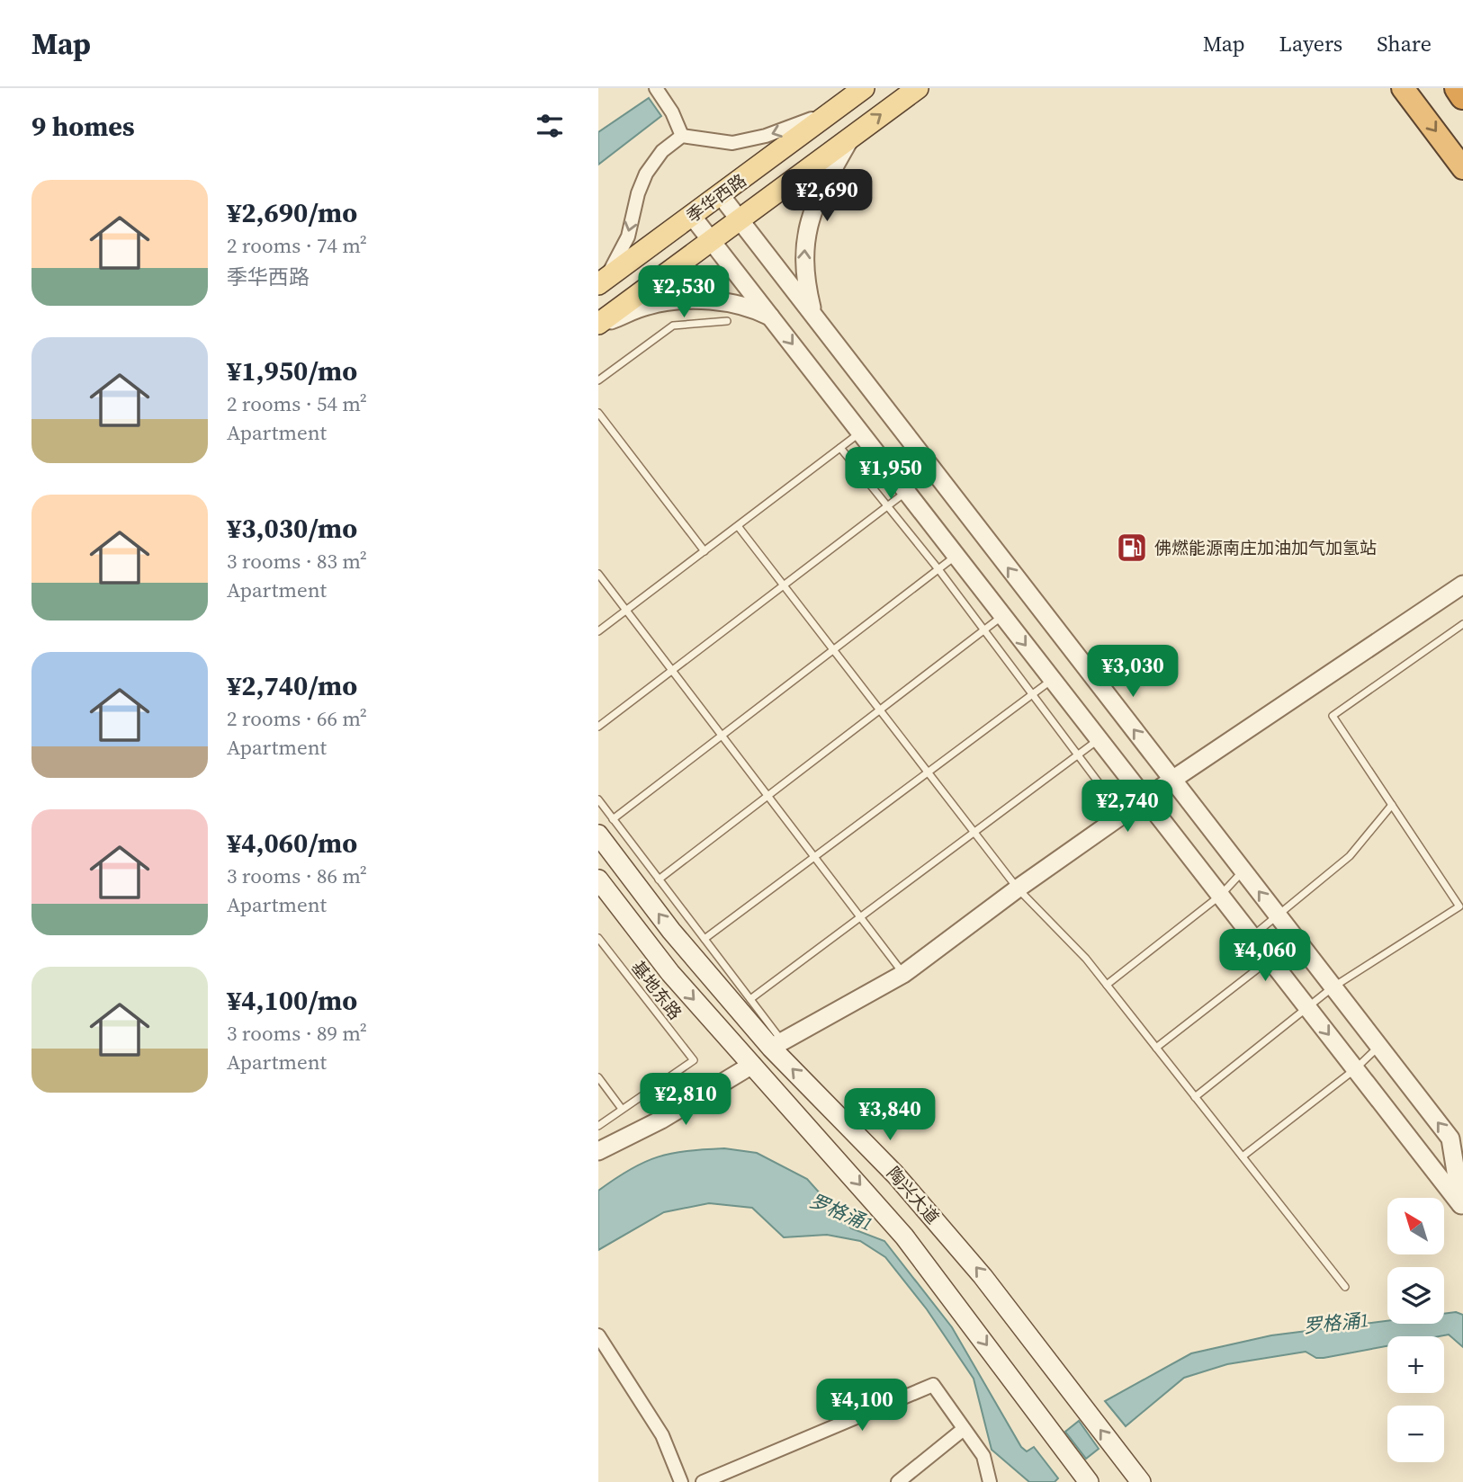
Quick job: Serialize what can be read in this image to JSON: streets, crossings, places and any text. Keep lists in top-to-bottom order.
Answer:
{
  "streets": {
    "main road": ["季华西路", "陶兴大道"],
    "lane": ["基地东路"]
  },
  "water": ["罗格涌1"],
  "places": {
    "fuel station": ["佛燃能源南庄加油加气加氢站"]
  },
  "north": "top left",
  "page": {
    "header": "Map",
    "nav": ["Map", "Layers", "Share"],
    "heading": "9 homes",
    "list": [
      {
        "name": "¥2,690/mo",
        "note": "2 rooms · 74 m² · 季华西路"
      },
      {
        "name": "¥1,950/mo",
        "note": "2 rooms · 54 m² · Apartment"
      },
      {
        "name": "¥3,030/mo",
        "note": "3 rooms · 83 m² · Apartment"
      },
      {
        "name": "¥2,740/mo",
        "note": "2 rooms · 66 m² · Apartment"
      },
      {
        "name": "¥4,060/mo",
        "note": "3 rooms · 86 m² · Apartment"
      },
      {
        "name": "¥4,100/mo",
        "note": "3 rooms · 89 m² · Apartment"
      }
    ],
    "price": [
      "¥2,690",
      "¥2,530",
      "¥1,950",
      "¥3,030",
      "¥2,740",
      "¥4,060",
      "¥2,810",
      "¥3,840",
      "¥4,100"
    ],
    "map_buttons": ["+", "−"]
  }
}
